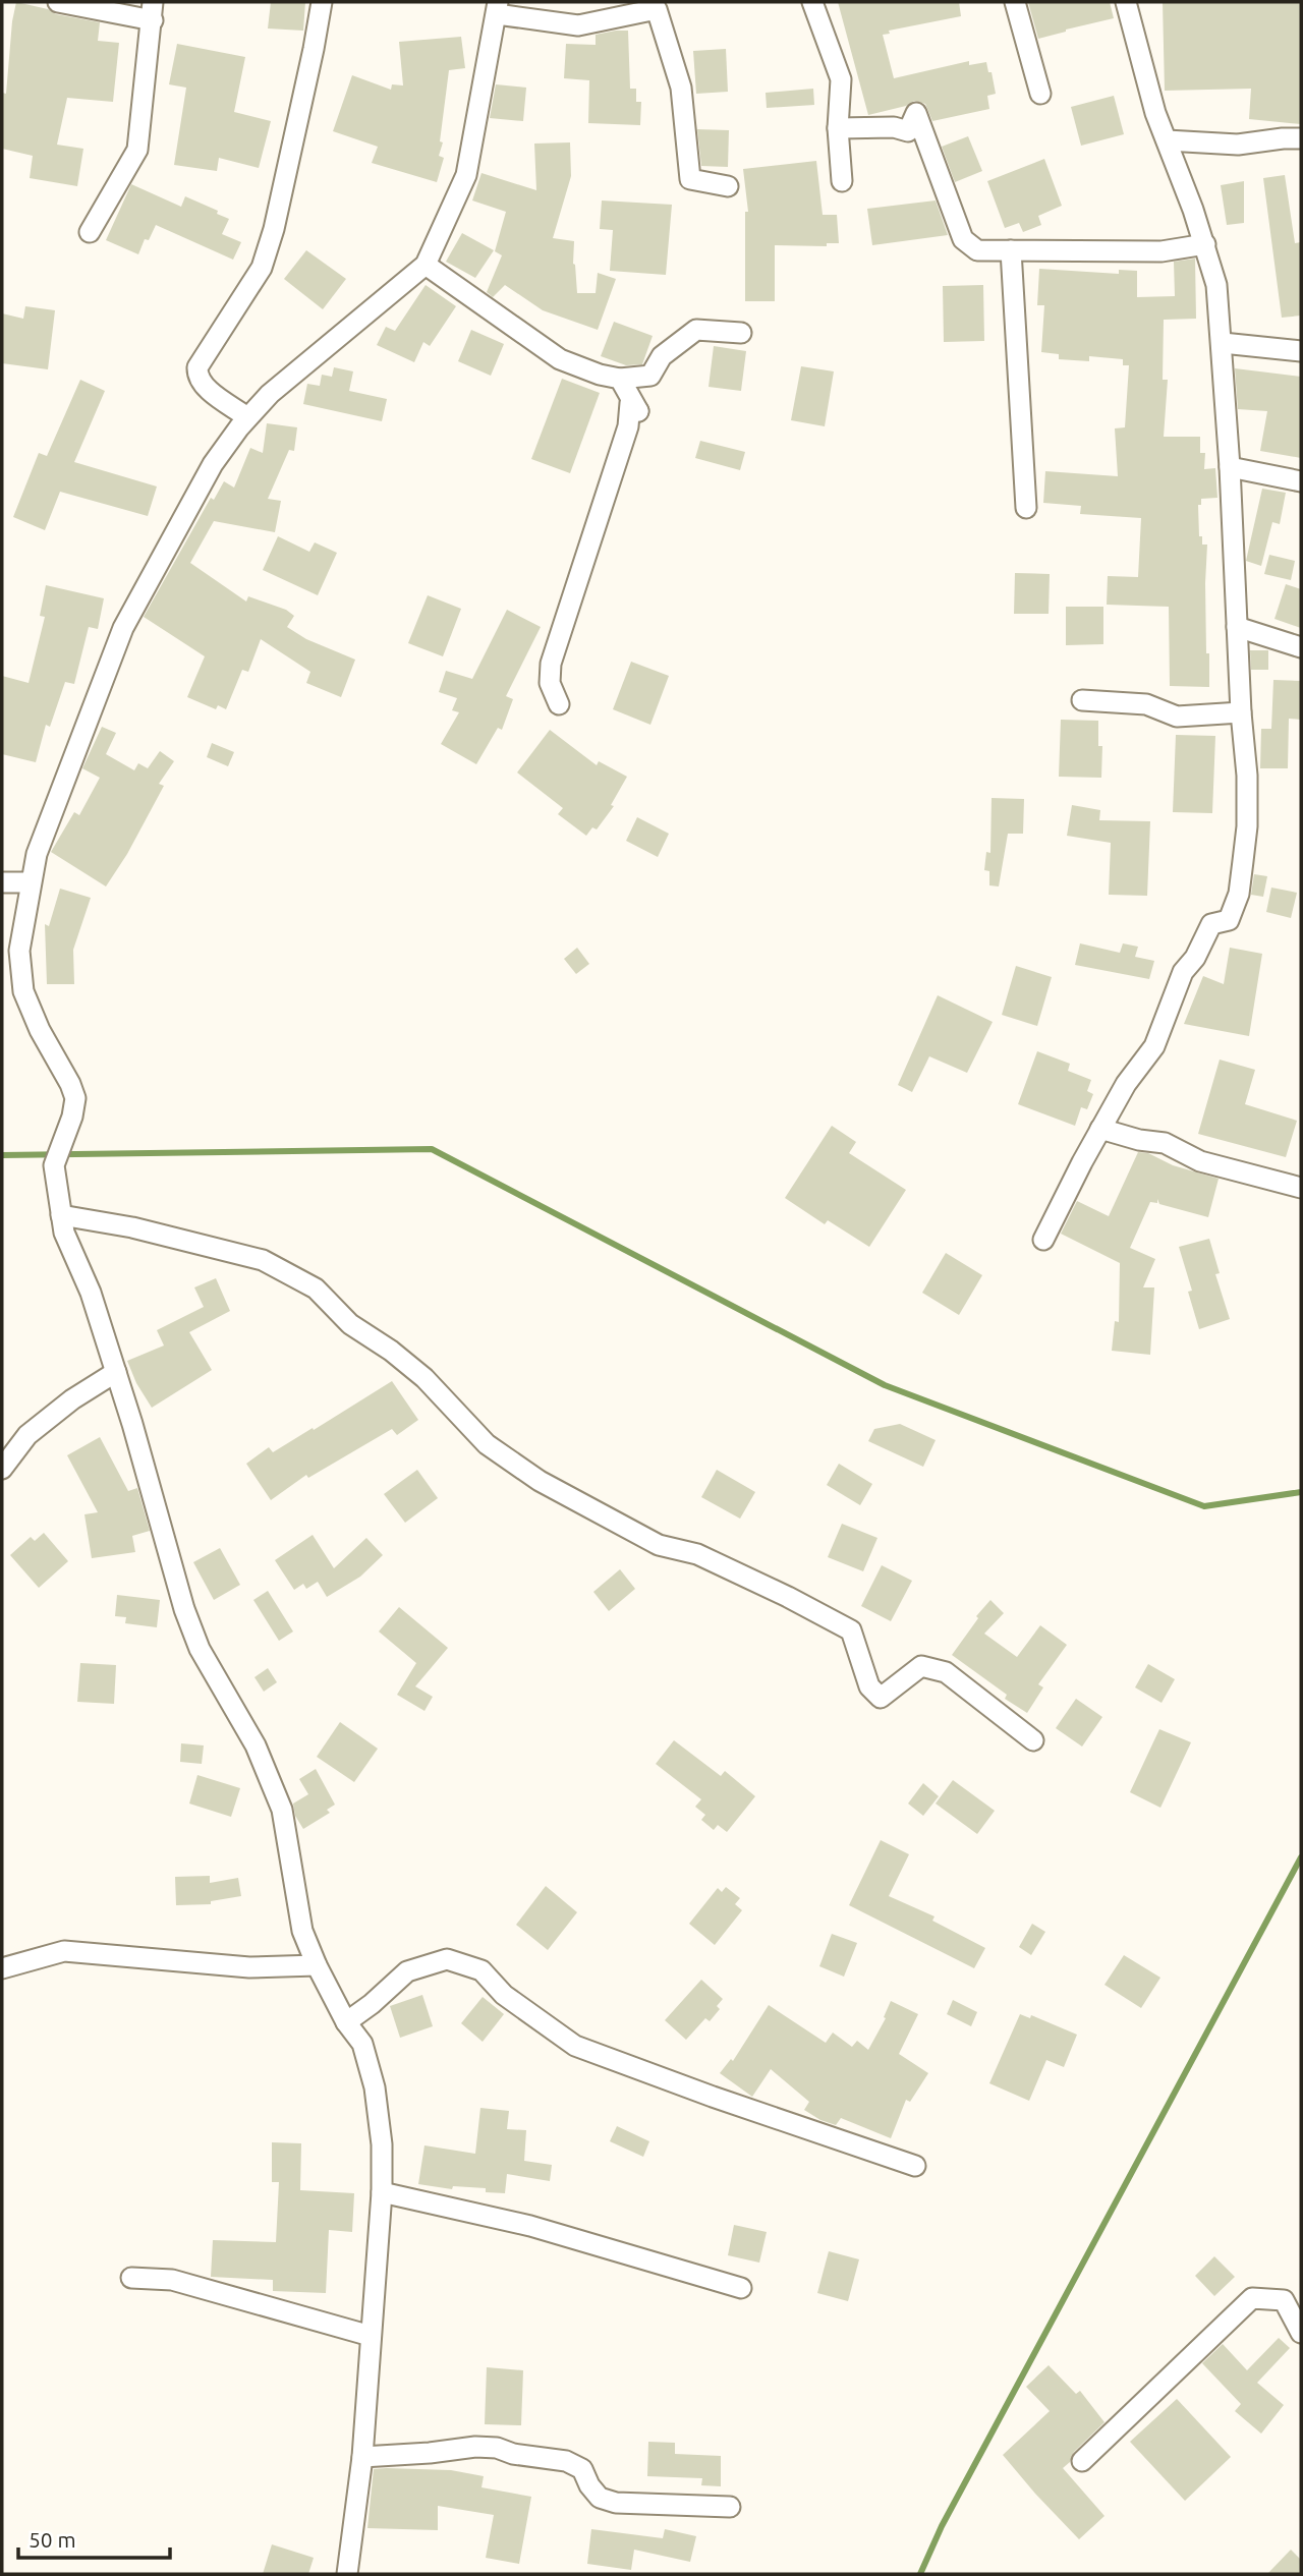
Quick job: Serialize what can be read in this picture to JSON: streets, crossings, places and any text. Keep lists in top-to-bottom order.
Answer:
{
  "scale_bar": "50 m"
}
